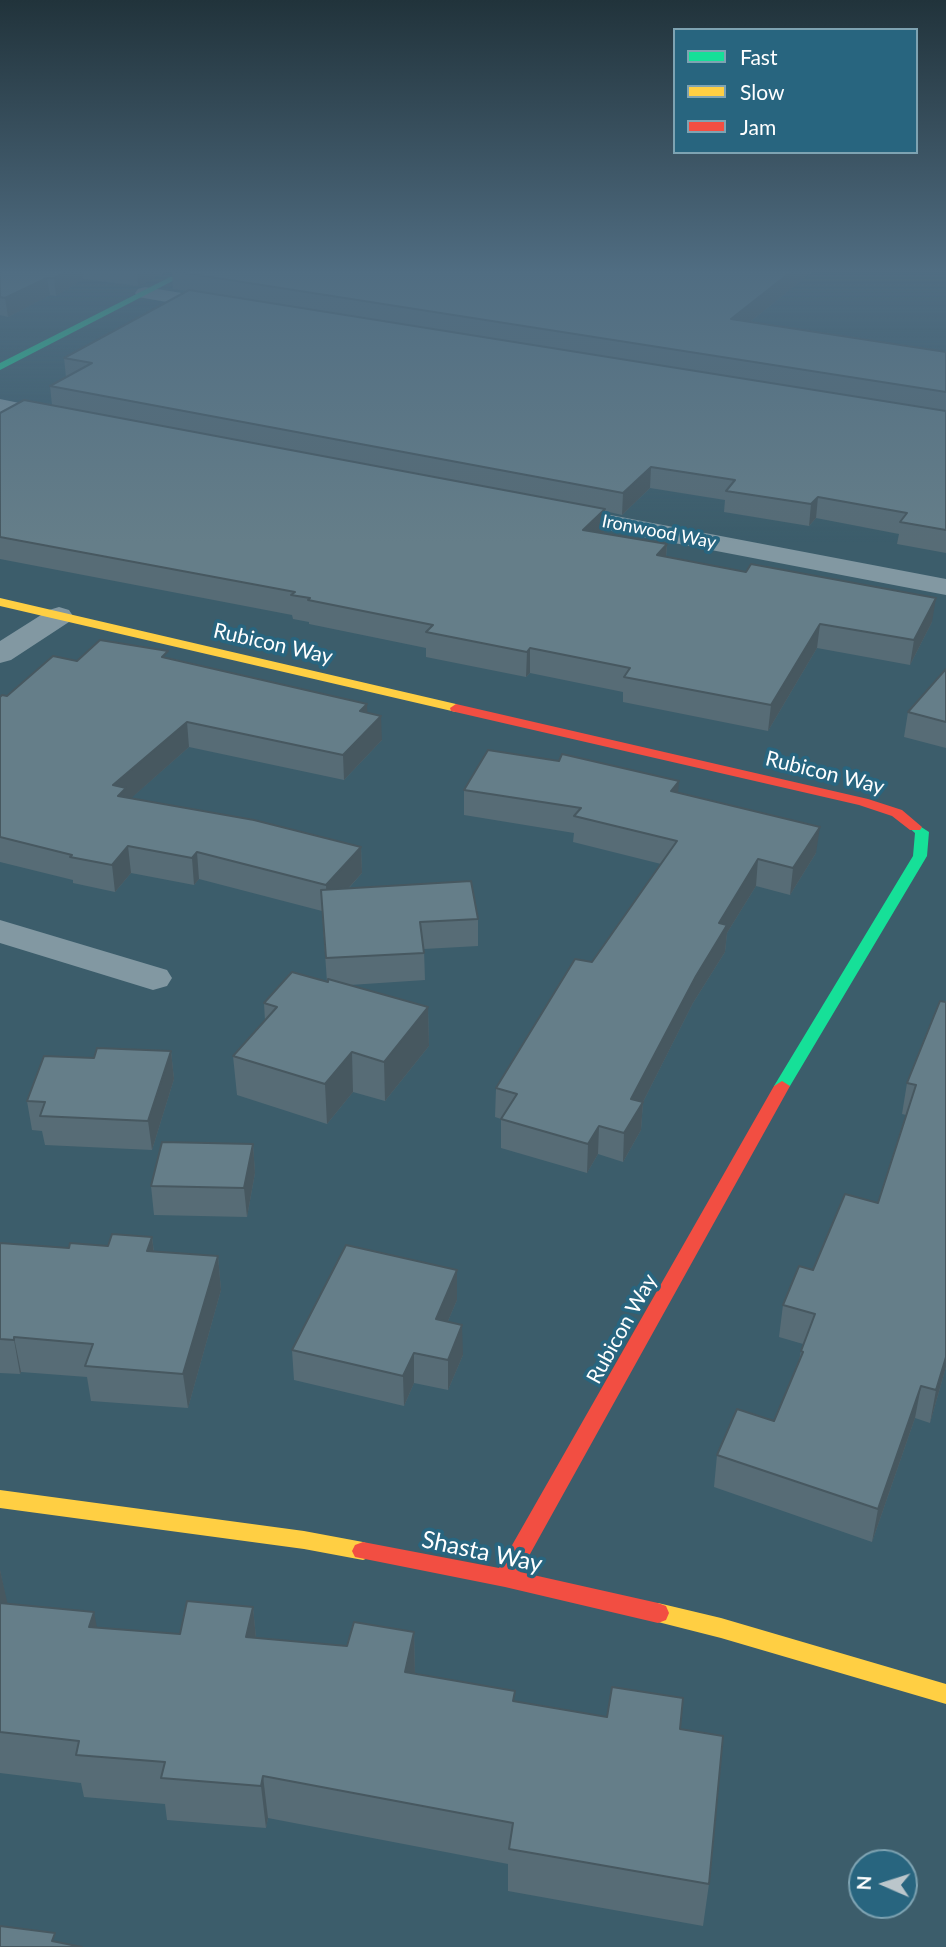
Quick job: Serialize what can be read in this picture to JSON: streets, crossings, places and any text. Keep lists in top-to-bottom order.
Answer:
{
  "streets": {
    "street": ["Ironwood Way", "Rubicon Way", "Shasta Way"]
  },
  "crossings": [
    ["Rubicon Way", "Shasta Way"]
  ],
  "legend": ["Fast", "Slow", "Jam"],
  "north": "left"
}
